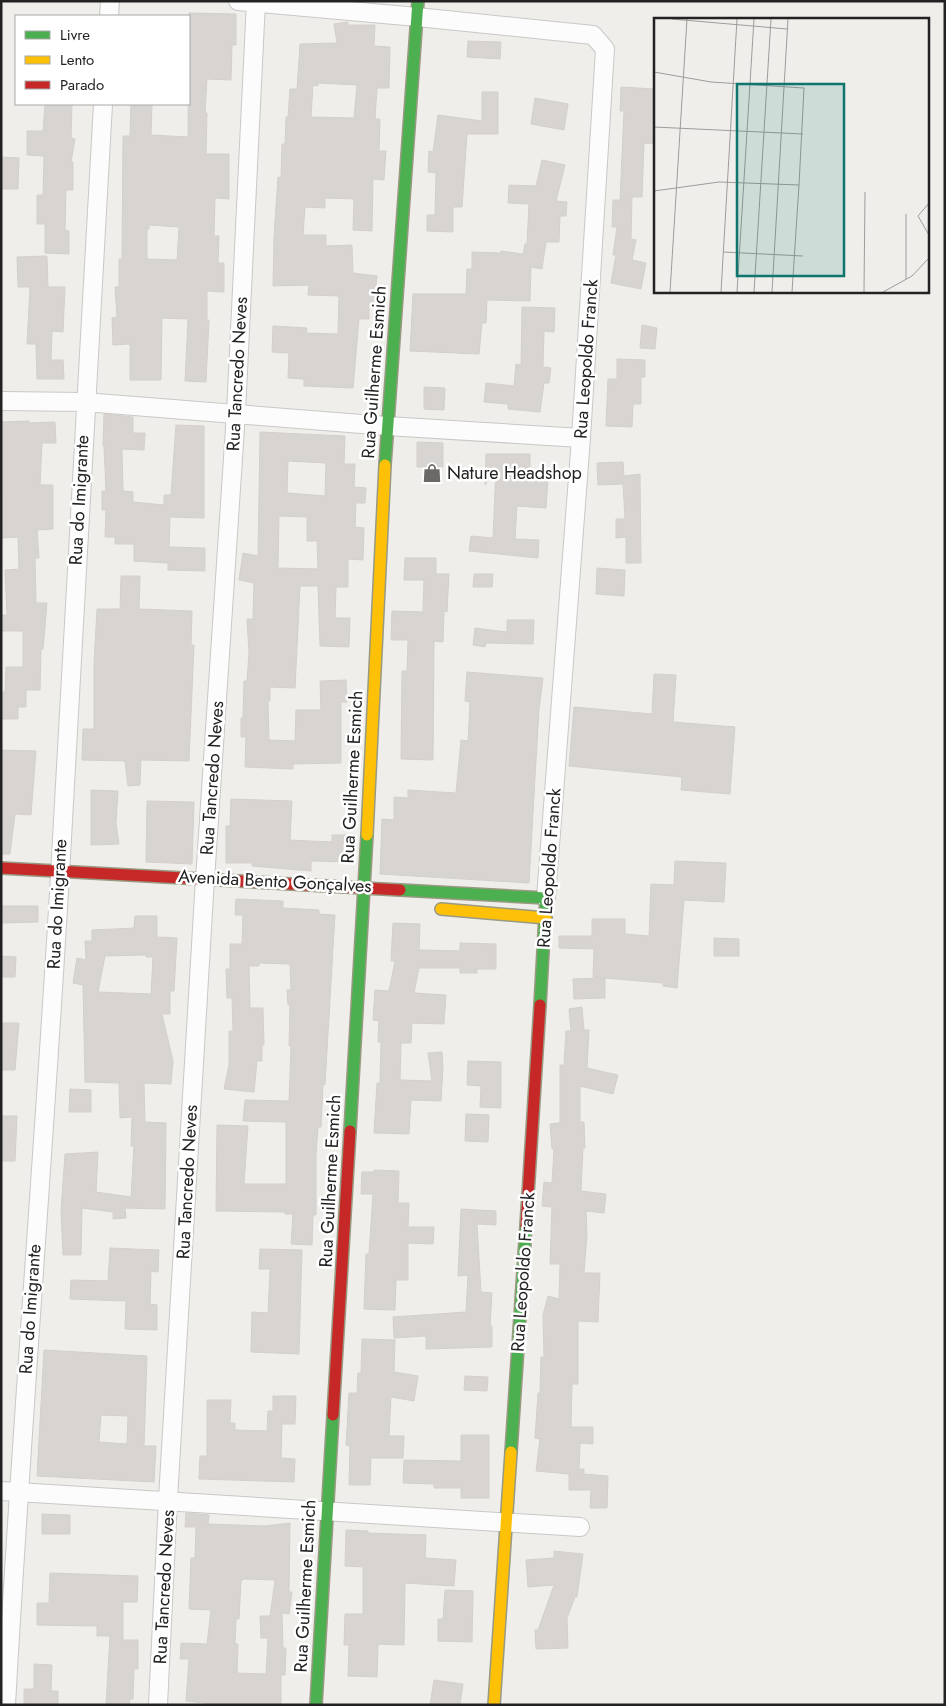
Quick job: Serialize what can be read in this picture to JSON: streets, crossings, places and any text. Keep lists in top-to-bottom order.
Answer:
{
  "streets": {
    "street": [
      "Rua Leopoldo Franck",
      "Rua Guilherme Esmich",
      "Rua Tancredo Neves",
      "Rua do Imigrante",
      "Avenida Bento Gonçalves"
    ]
  },
  "crossings": [
    ["Rua Leopoldo Franck", "Rua Guilherme Esmich"],
    ["Rua Leopoldo Franck", "Avenida Bento Gonçalves"],
    ["Rua Guilherme Esmich", "Avenida Bento Gonçalves"],
    ["Rua Tancredo Neves", "Avenida Bento Gonçalves"],
    ["Rua do Imigrante", "Avenida Bento Gonçalves"]
  ],
  "places": {
    "shop": ["Nature Headshop"]
  },
  "legend": ["Livre", "Lento", "Parado"]
}
